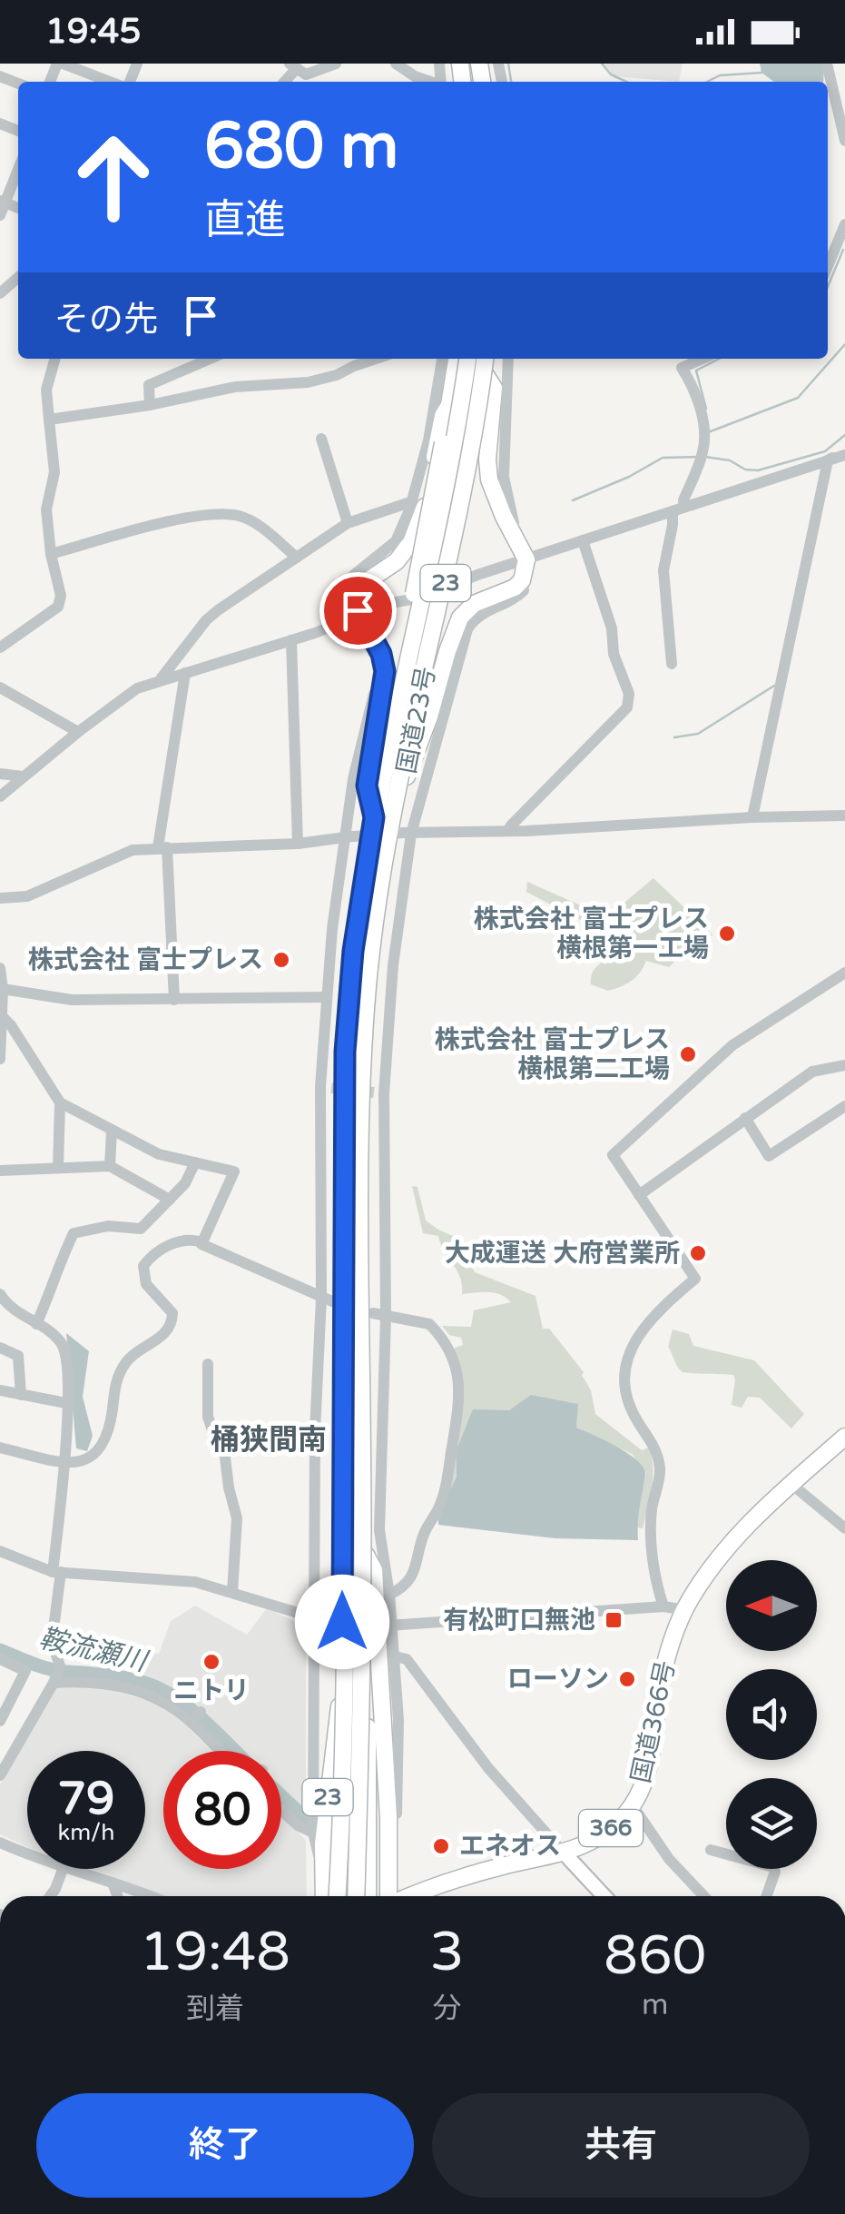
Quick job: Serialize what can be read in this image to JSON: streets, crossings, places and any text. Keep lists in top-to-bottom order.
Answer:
{
  "streets": {
    "highway": [
      "23",
      "国道23号",
      "国道366号",
      "366"
    ]
  },
  "crossings": [
    ["23", "国道23号"]
  ],
  "districts": ["桶狭間南"],
  "water": ["鞍流瀬川"],
  "places": {
    "other": [
      "株式会社 富士プレス 横根第一工場",
      "株式会社 富士プレス",
      "株式会社 富士プレス 横根第二工場",
      "大成運送 大府営業所",
      "ニトリ",
      "ローソン",
      "エネオス"
    ],
    "transit": ["有松町口無池"]
  },
  "north": "left",
  "page": {
    "status": "19:45",
    "turn": ["680 m", "直進"],
    "then": "その先",
    "speed": "79 km/h",
    "limit": "80",
    "eta": [
      "19:48",
      "到着",
      "3",
      "分",
      "860",
      "m"
    ],
    "buttons": ["終了", "共有"]
  }
}
